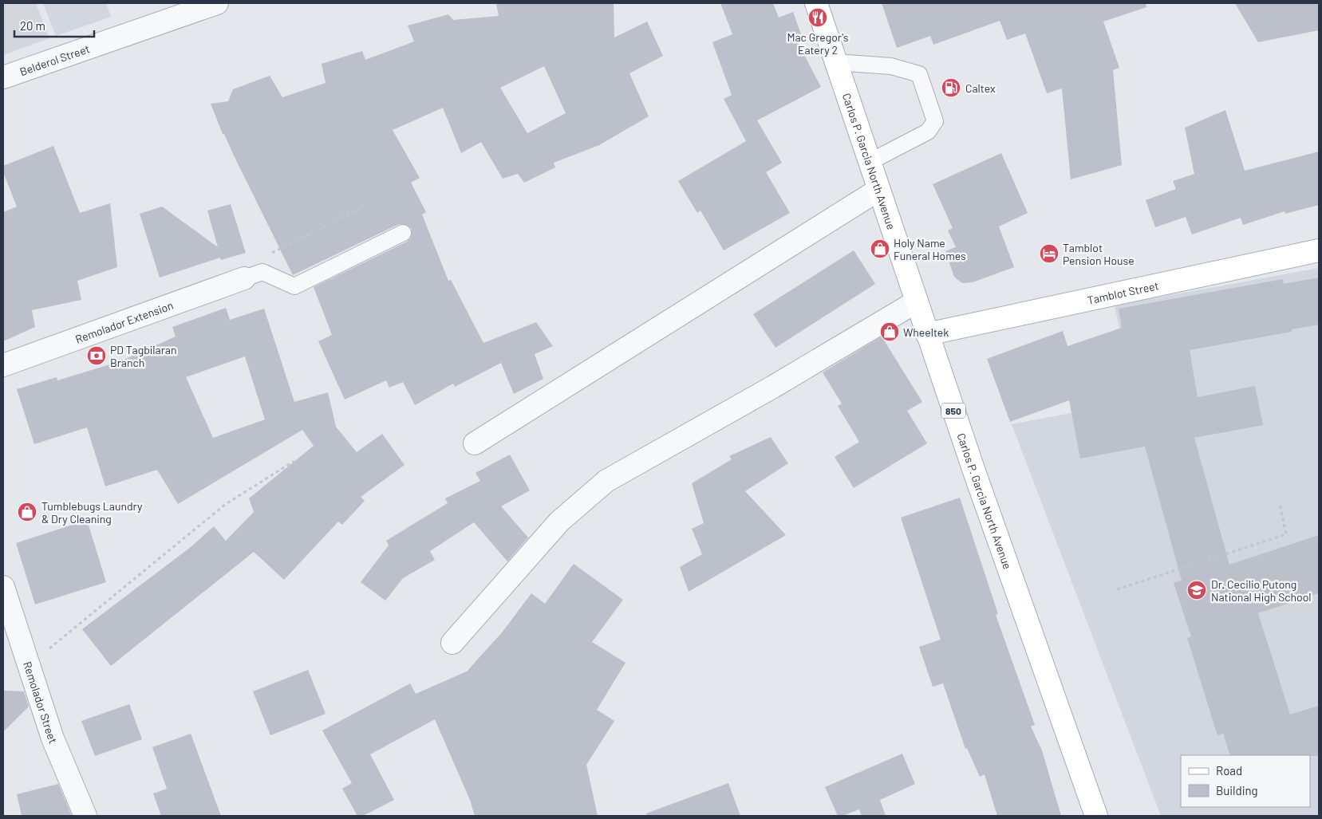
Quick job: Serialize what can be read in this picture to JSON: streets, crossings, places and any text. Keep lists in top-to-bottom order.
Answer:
{
  "streets": {
    "main road": ["Carlos P. Garcia North Avenue", "Tamblot Street", "850"],
    "street": ["Belderol Street", "Remolador Extension", "Remolador Street"]
  },
  "crossings": [
    ["Carlos P. Garcia North Avenue", "Tamblot Street"]
  ],
  "places": {
    "restaurant": ["Mac Gregor's Eatery 2"],
    "fuel station": ["Caltex"],
    "shop": ["Holy Name Funeral Homes", "Wheeltek", "Tumblebugs Laundry & Dry Cleaning"],
    "hotel": ["Tamblot Pension House"],
    "bank": ["PD Tagbilaran Branch"],
    "school or university": ["Dr. Cecilio Putong National High School"]
  },
  "legend": ["Road", "Building"],
  "scale_bar": "20 m"
}
